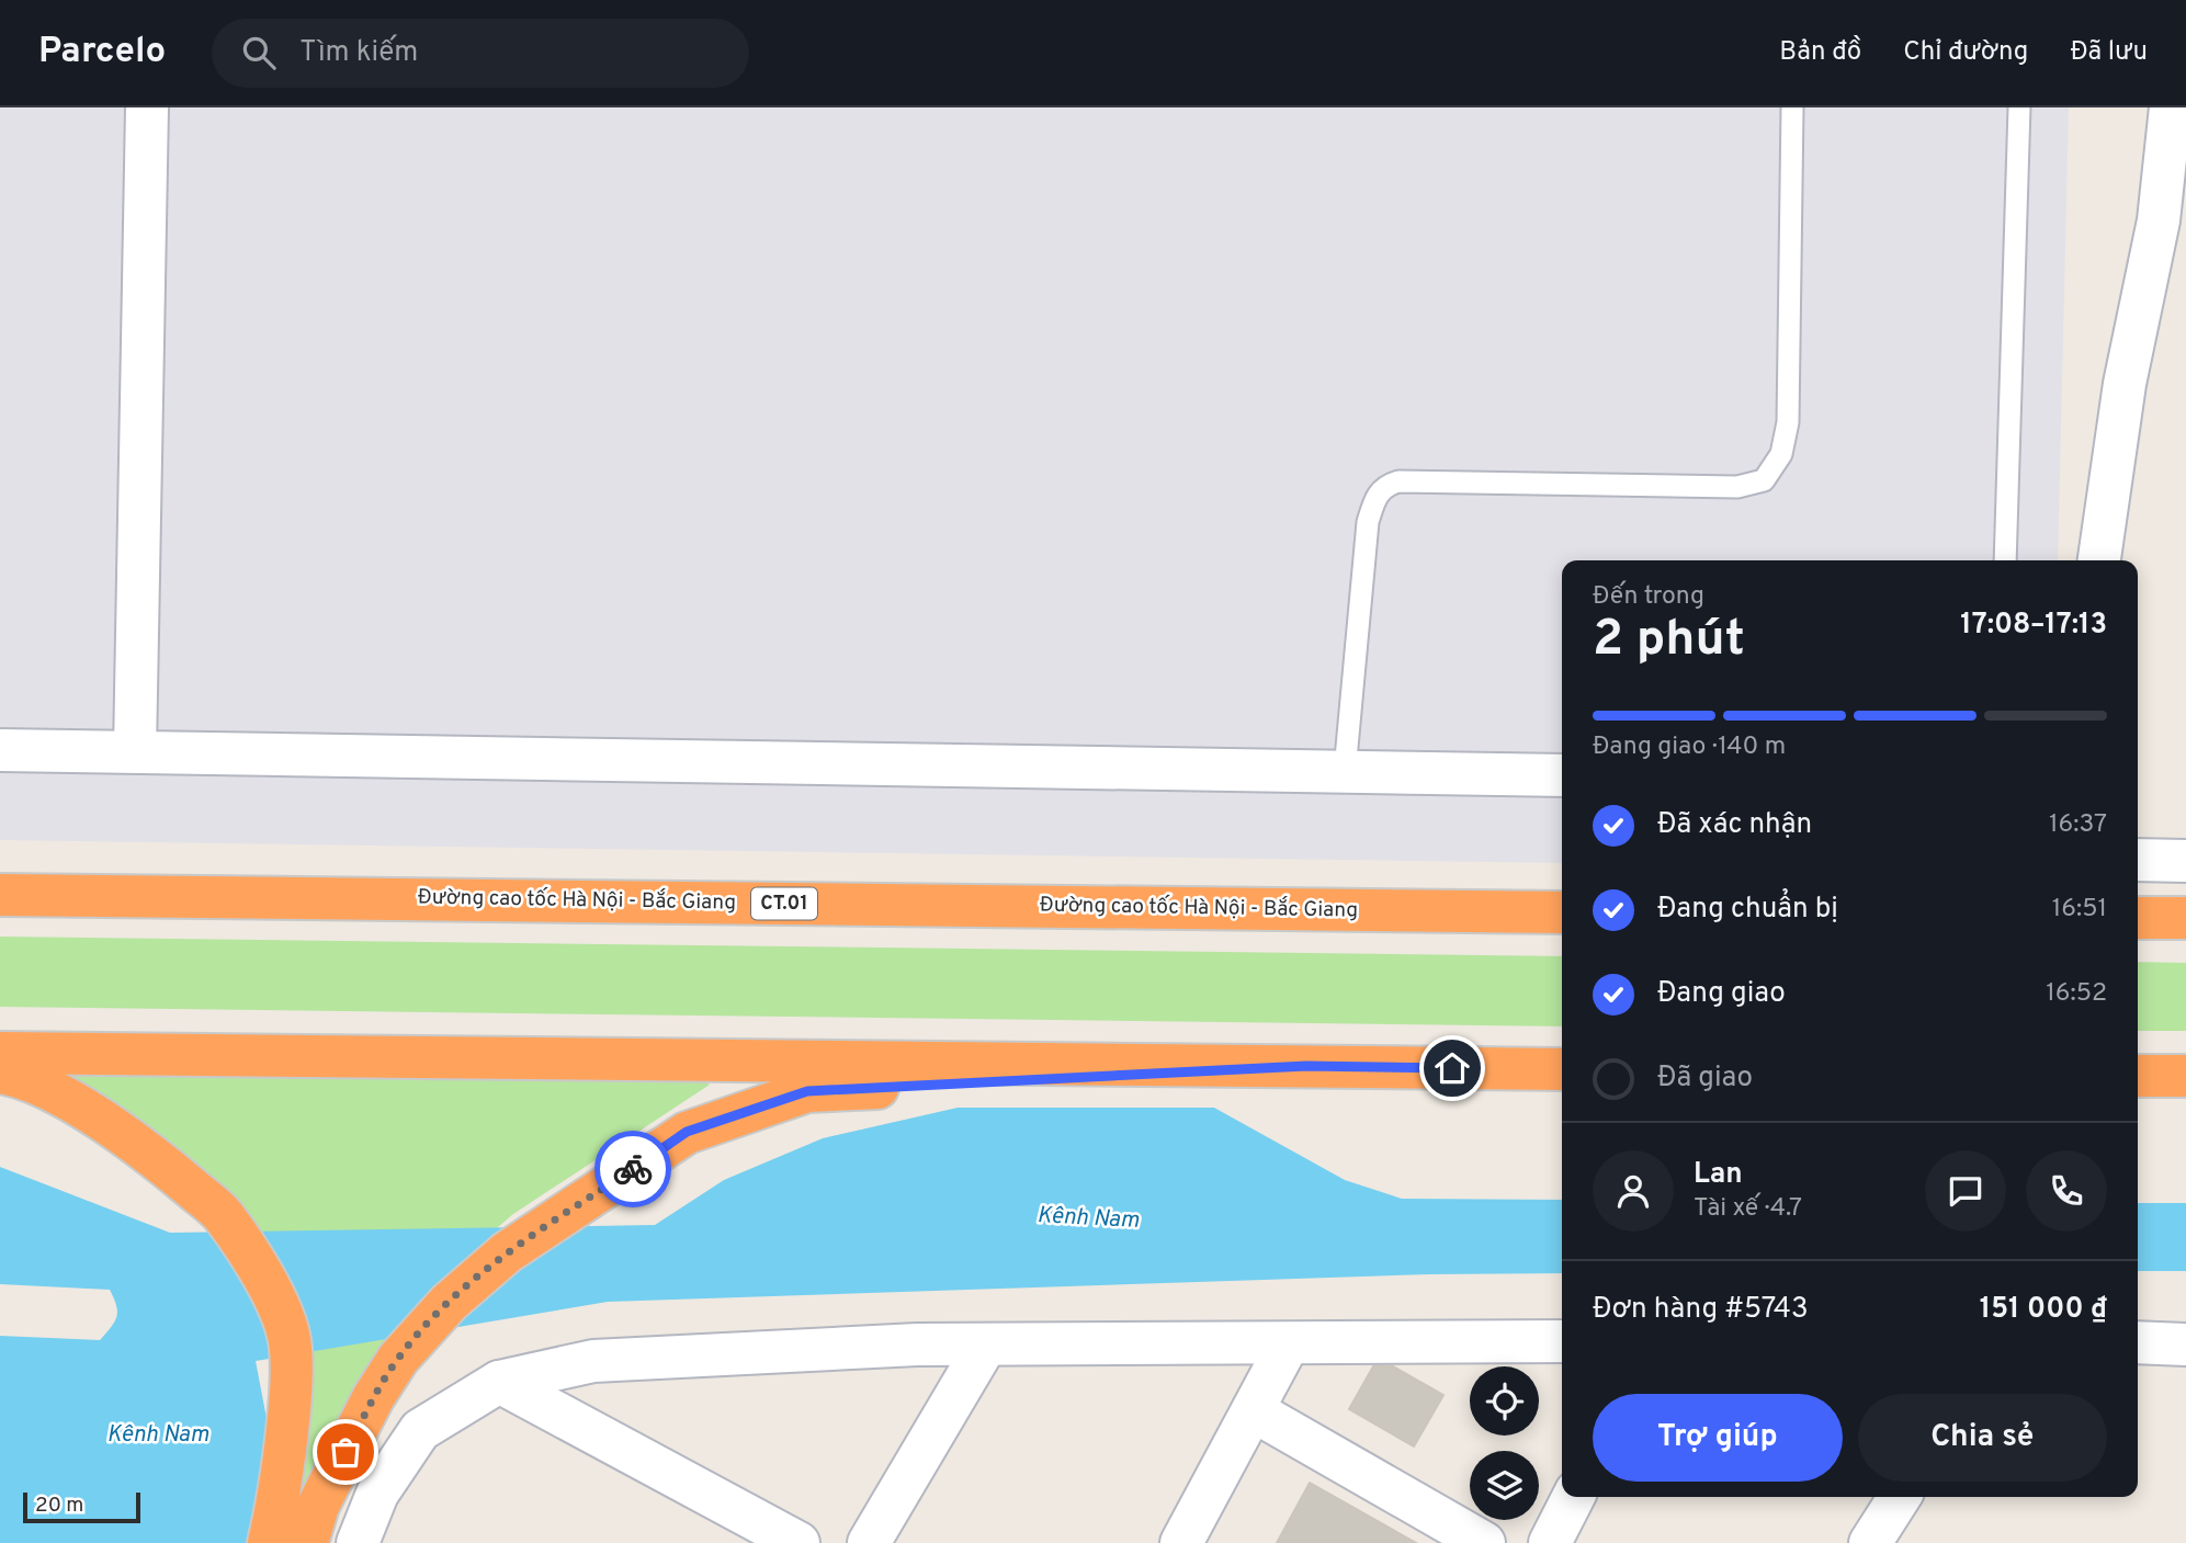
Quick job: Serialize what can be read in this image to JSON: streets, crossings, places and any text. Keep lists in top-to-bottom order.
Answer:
{
  "streets": {
    "highway": ["Đường cao tốc Hà Nội - Bắc Giang", "CT.01"]
  },
  "water": ["Kênh Nam"],
  "scale_bar": "20 m",
  "page": {
    "header": "Parcelo",
    "search": "Tìm kiếm",
    "nav": ["Bản đồ", "Chỉ đường", "Đã lưu"],
    "heading": ["2 phút", "Đến trong", "17:08–17:13"],
    "panel": [
      "Lan",
      "Tài xế · 4.7",
      "Đơn hàng #5743",
      "151 000 ₫"
    ],
    "bar": "Đang giao · 140 m",
    "list": [
      ["Đã xác nhận", "16:37"],
      ["Đang chuẩn bị", "16:51"],
      ["Đang giao", "16:52"],
      "Đã giao"
    ],
    "buttons": ["Trợ giúp", "Chia sẻ"],
    "scale": "20 m"
  }
}
